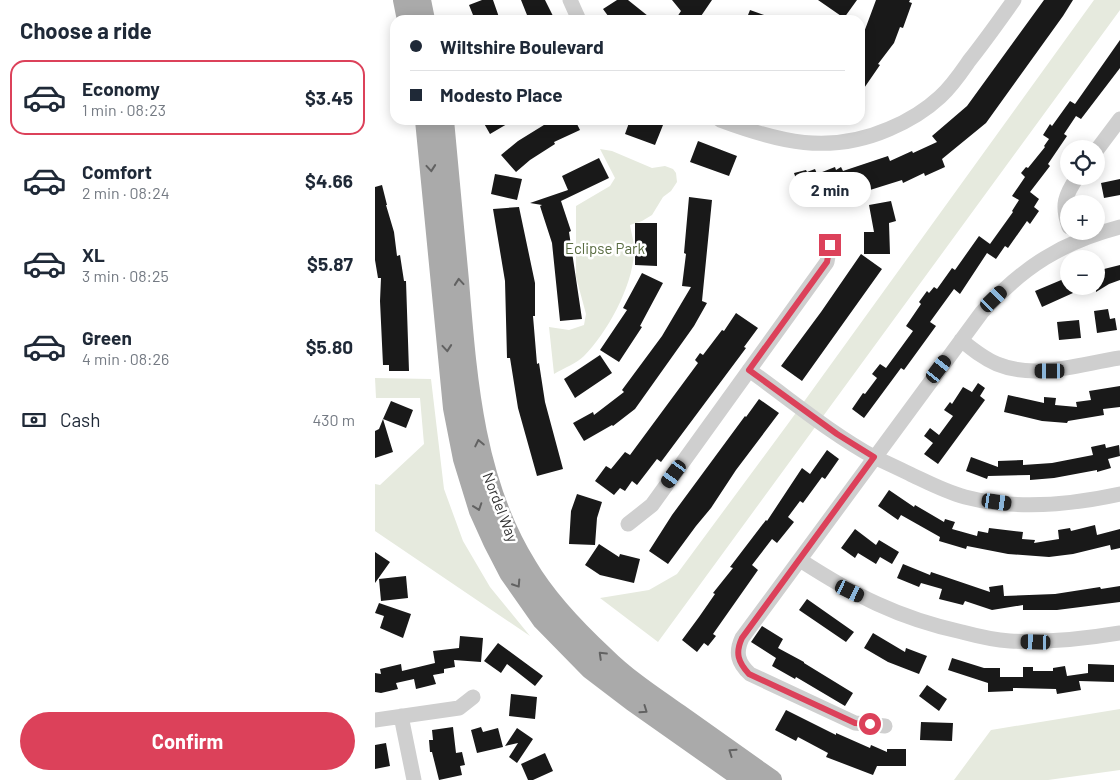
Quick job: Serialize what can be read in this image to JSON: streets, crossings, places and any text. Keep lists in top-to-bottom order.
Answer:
{
  "streets": {
    "main road": ["Nordel Way"]
  },
  "parks": ["Eclipse Park"],
  "page": {
    "heading": "Choose a ride",
    "banner": ["Wiltshire Boulevard", "Modesto Place"],
    "list": [
      {
        "name": "Economy",
        "note": "1 min · 08:23",
        "value": "$3.45"
      },
      {
        "name": "Comfort",
        "note": "2 min · 08:24",
        "value": "$4.66"
      },
      {
        "name": "XL",
        "note": "3 min · 08:25",
        "value": "$5.87"
      },
      {
        "name": "Green",
        "note": "4 min · 08:26",
        "value": "$5.80"
      }
    ],
    "map_buttons": ["+", "−"],
    "bubble": "2 min",
    "pay": ["Cash", "430 m"],
    "buttons": "Confirm"
  }
}
